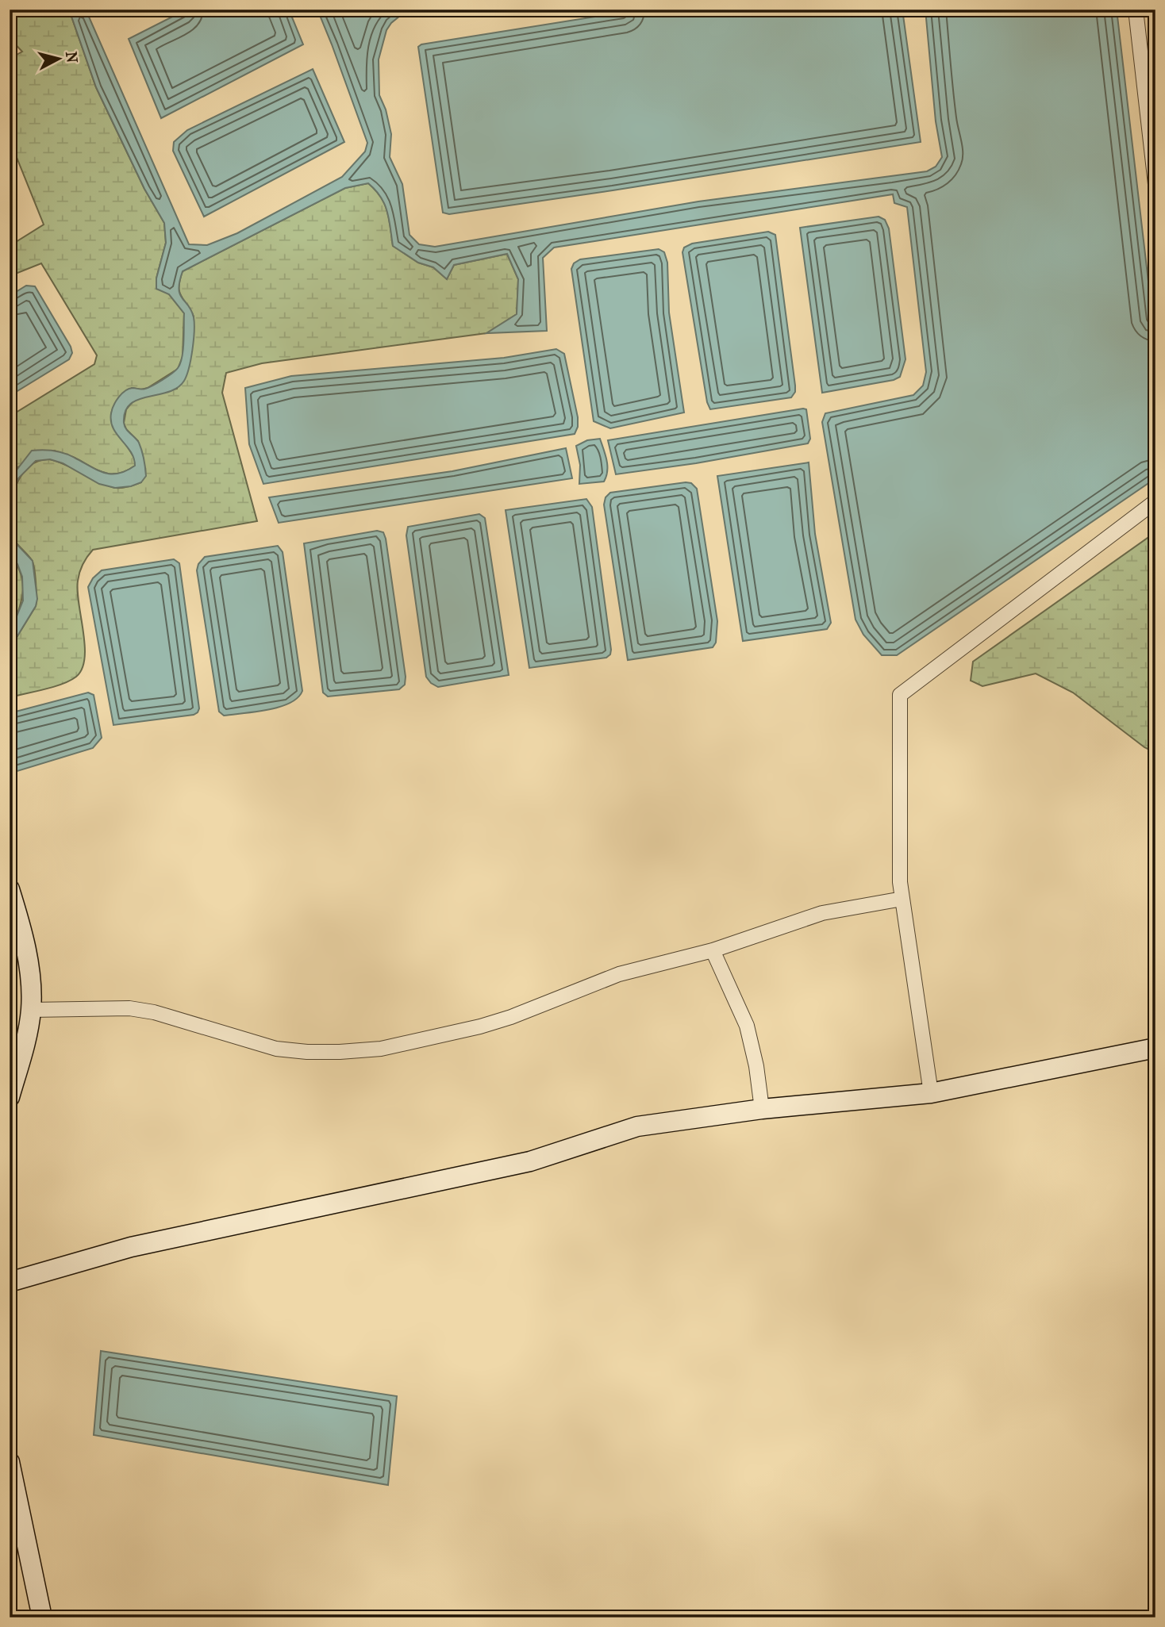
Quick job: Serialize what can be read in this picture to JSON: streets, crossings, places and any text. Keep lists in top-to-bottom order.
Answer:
{
  "north": "right"
}
